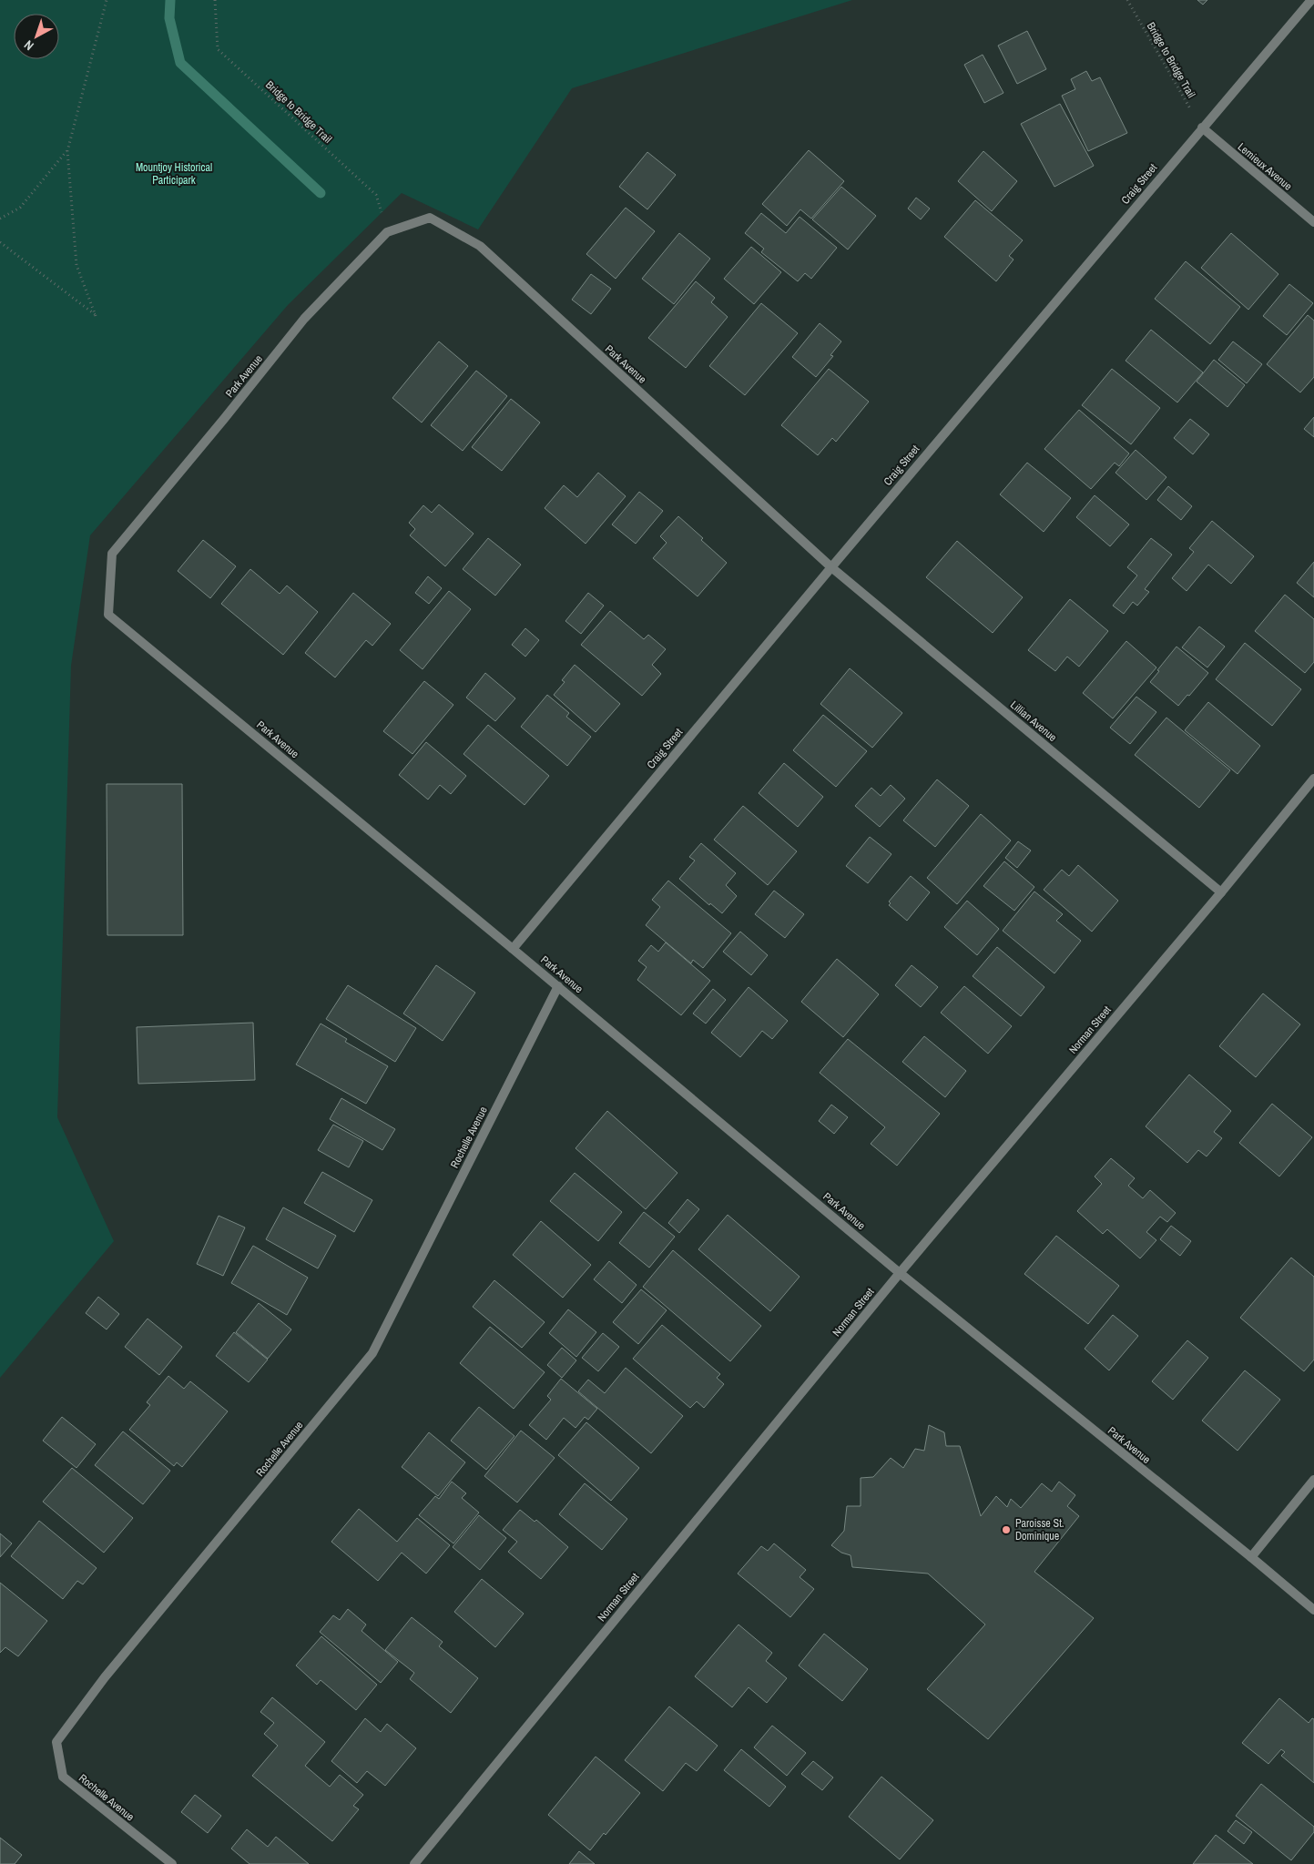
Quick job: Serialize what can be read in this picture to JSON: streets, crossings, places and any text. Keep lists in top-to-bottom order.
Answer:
{
  "streets": {
    "street": [
      "Lemieux Avenue",
      "Craig Street",
      "Park Avenue",
      "Lillian Avenue",
      "Norman Street",
      "Rochelle Avenue"
    ],
    "path": ["Bridge to Bridge Trail"]
  },
  "crossings": [
    ["Bridge to Bridge Trail", "Lemieux Avenue"],
    ["Bridge to Bridge Trail", "Craig Street"],
    ["Bridge to Bridge Trail", "Park Avenue"],
    ["Lemieux Avenue", "Craig Street"],
    ["Craig Street", "Park Avenue"],
    ["Craig Street", "Lillian Avenue"],
    ["Park Avenue", "Lillian Avenue"],
    ["Park Avenue", "Norman Street"],
    ["Park Avenue", "Rochelle Avenue"],
    ["Lillian Avenue", "Norman Street"]
  ],
  "parks": ["Mountjoy Historical Participark"],
  "places": ["Paroisse St. Dominique"],
  "north": "bottom left"
}
